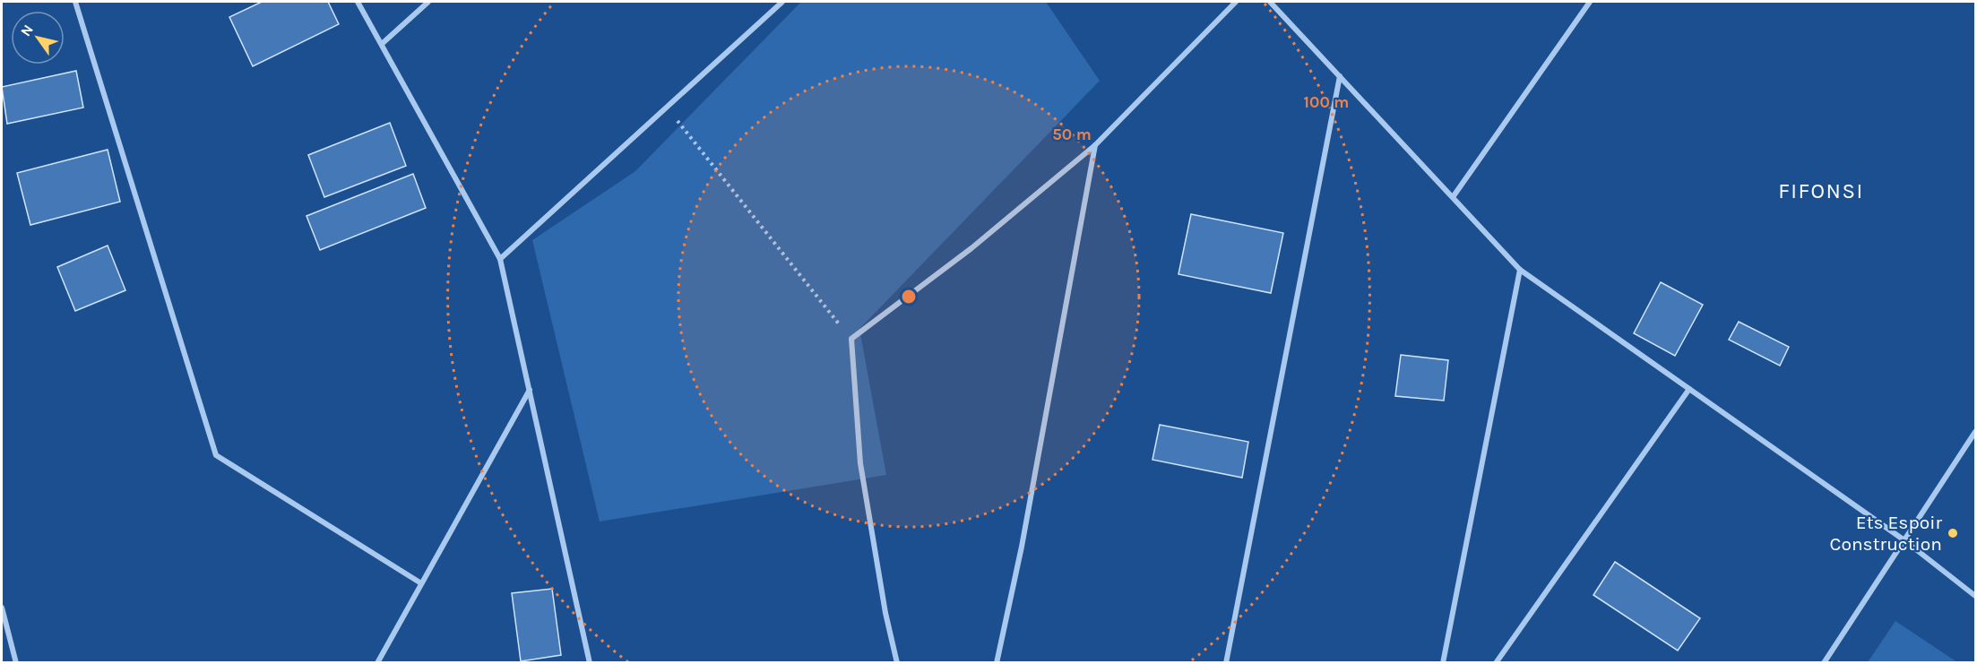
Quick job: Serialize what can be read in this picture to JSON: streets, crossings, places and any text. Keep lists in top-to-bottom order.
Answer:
{
  "districts": ["FIFONSI"],
  "places": ["Ets Espoir Construction"],
  "north": "top left",
  "rings": ["100 m", "50 m"]
}
